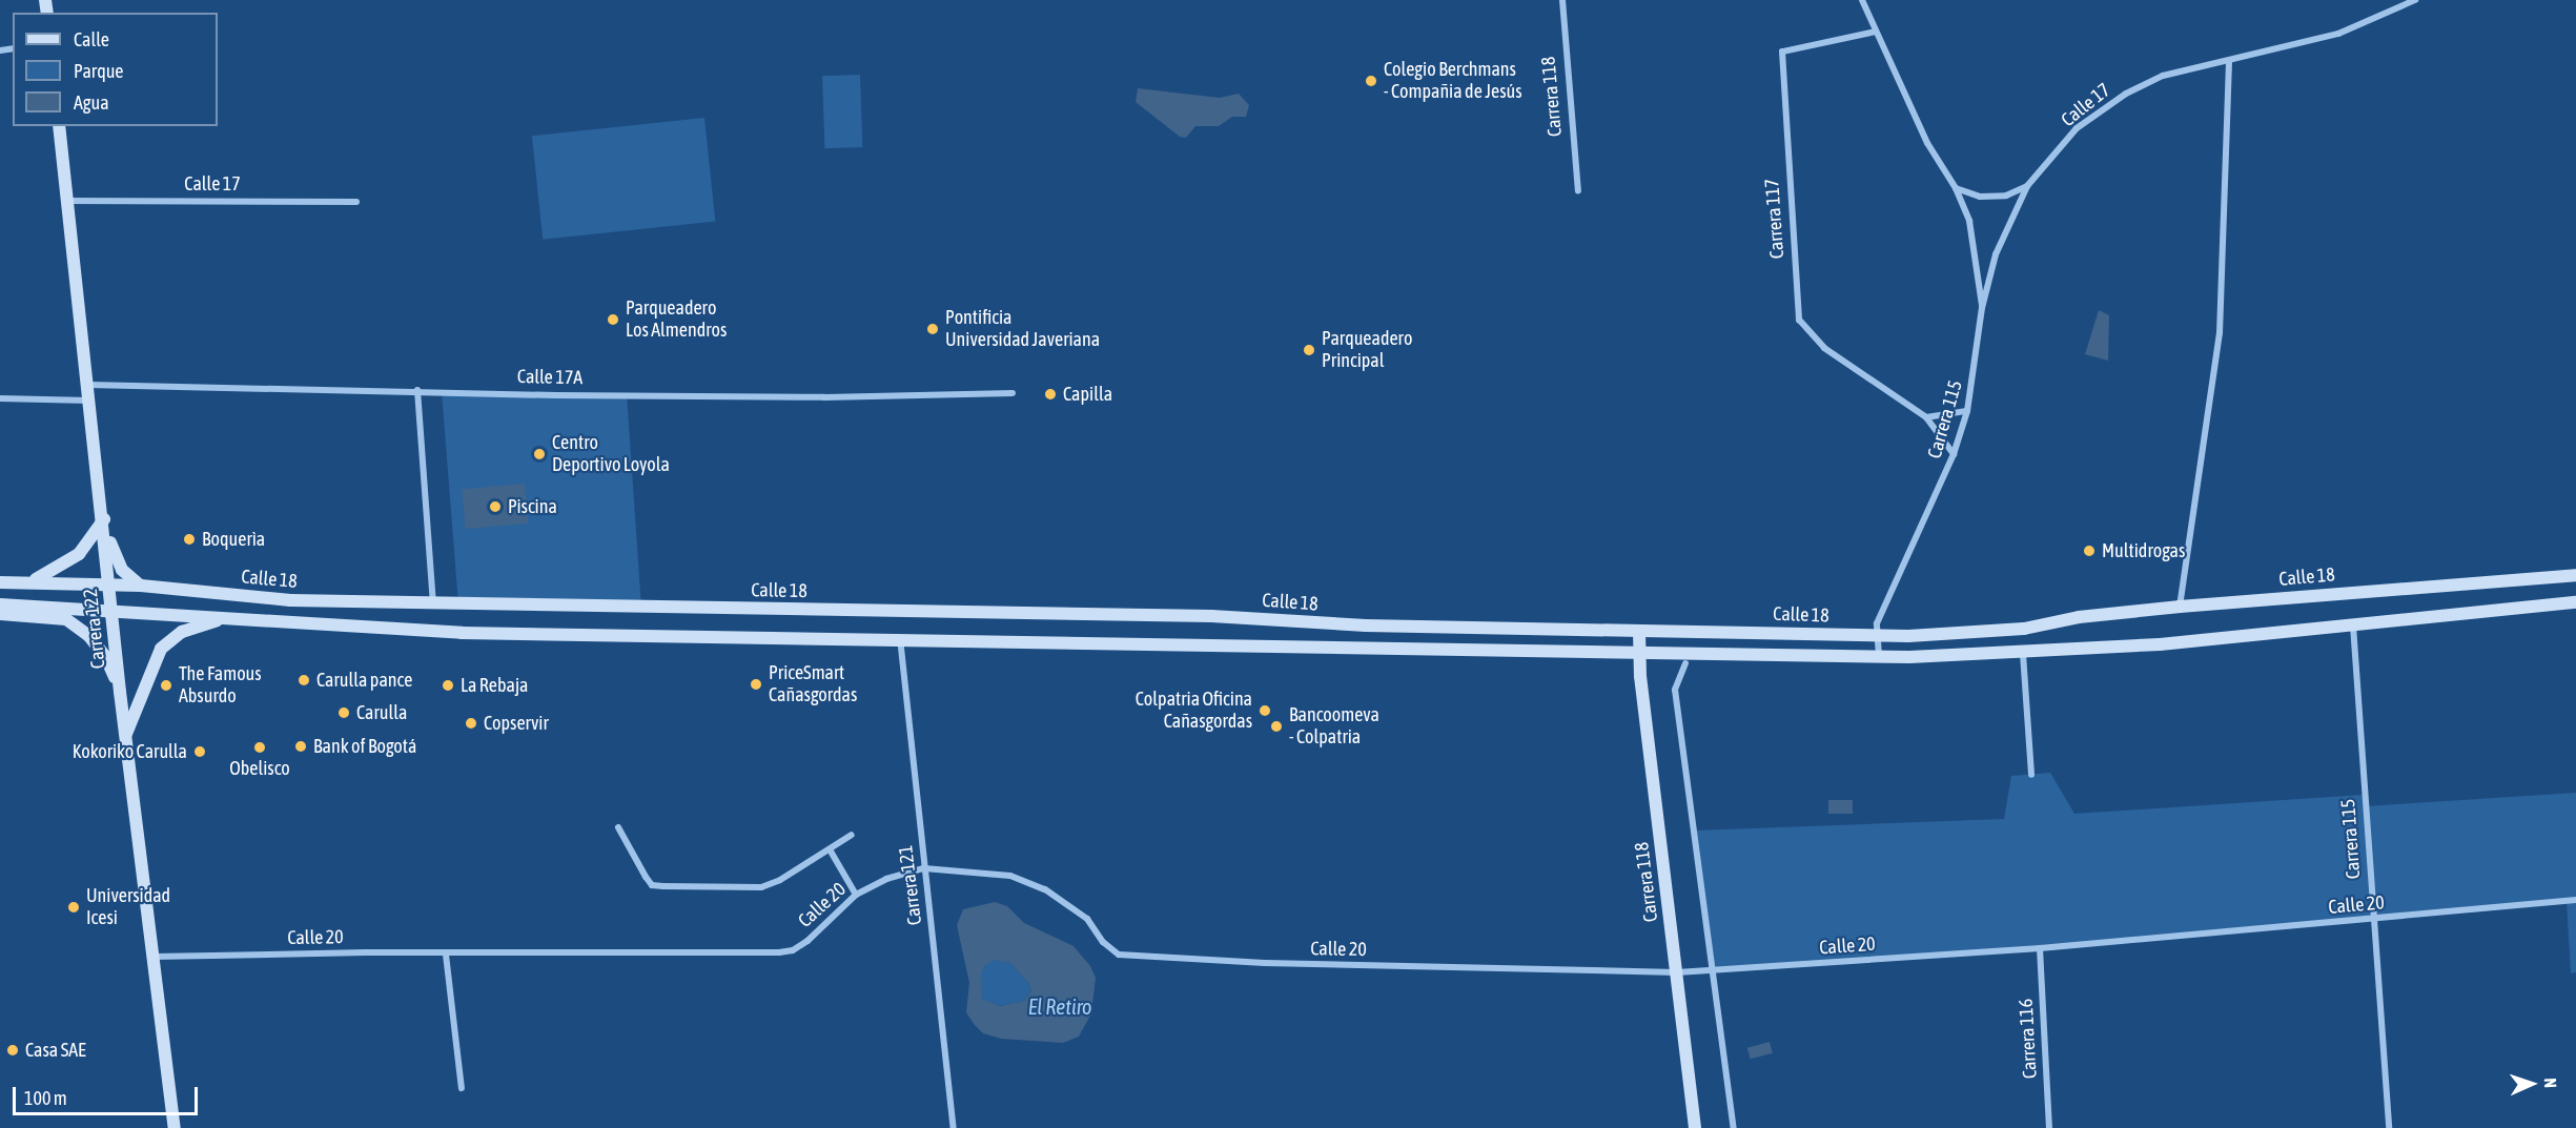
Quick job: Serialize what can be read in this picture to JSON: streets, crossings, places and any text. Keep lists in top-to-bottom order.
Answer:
{
  "streets": {
    "main road": ["Carrera 118", "Calle 18", "Carrera 122"],
    "street": [
      "Calle 17",
      "Carrera 117",
      "Calle 17A",
      "Carrera 115",
      "Carrera 121",
      "Calle 20",
      "Carrera 116"
    ]
  },
  "crossings": [
    ["Carrera 118", "Calle 18"],
    ["Carrera 118", "Calle 20"],
    ["Calle 17", "Carrera 115"],
    ["Calle 17", "Carrera 122"],
    ["Carrera 117", "Carrera 115"],
    ["Calle 17A", "Carrera 122"],
    ["Carrera 115", "Calle 18"],
    ["Carrera 115", "Calle 20"],
    ["Calle 18", "Carrera 122"],
    ["Calle 18", "Carrera 121"],
    ["Carrera 122", "Calle 20"],
    ["Carrera 121", "Calle 20"],
    ["Calle 20", "Carrera 116"]
  ],
  "water": ["El Retiro"],
  "places": [
    "Colegio Berchmans - Compañia de Jesús",
    "Parqueadero Los Almendros",
    "Pontificia Universidad Javeriana",
    "Parqueadero Principal",
    "Capilla",
    "Centro Deportivo Loyola",
    "Piscina",
    "Boquerìa",
    "Multidrogas",
    "Carulla pance",
    "PriceSmart Cañasgordas",
    "The Famous Absurdo",
    "La Rebaja",
    "Colpatria Oficina Cañasgordas",
    "Carulla",
    "Copservir",
    "Bancoomeva - Colpatria",
    "Bank of Bogotá",
    "Obelisco",
    "Kokoriko Carulla",
    "Universidad Icesi",
    "Casa SAE"
  ],
  "legend": ["Calle", "Parque", "Agua"],
  "scale_bar": "100 m",
  "north": "right"
}
